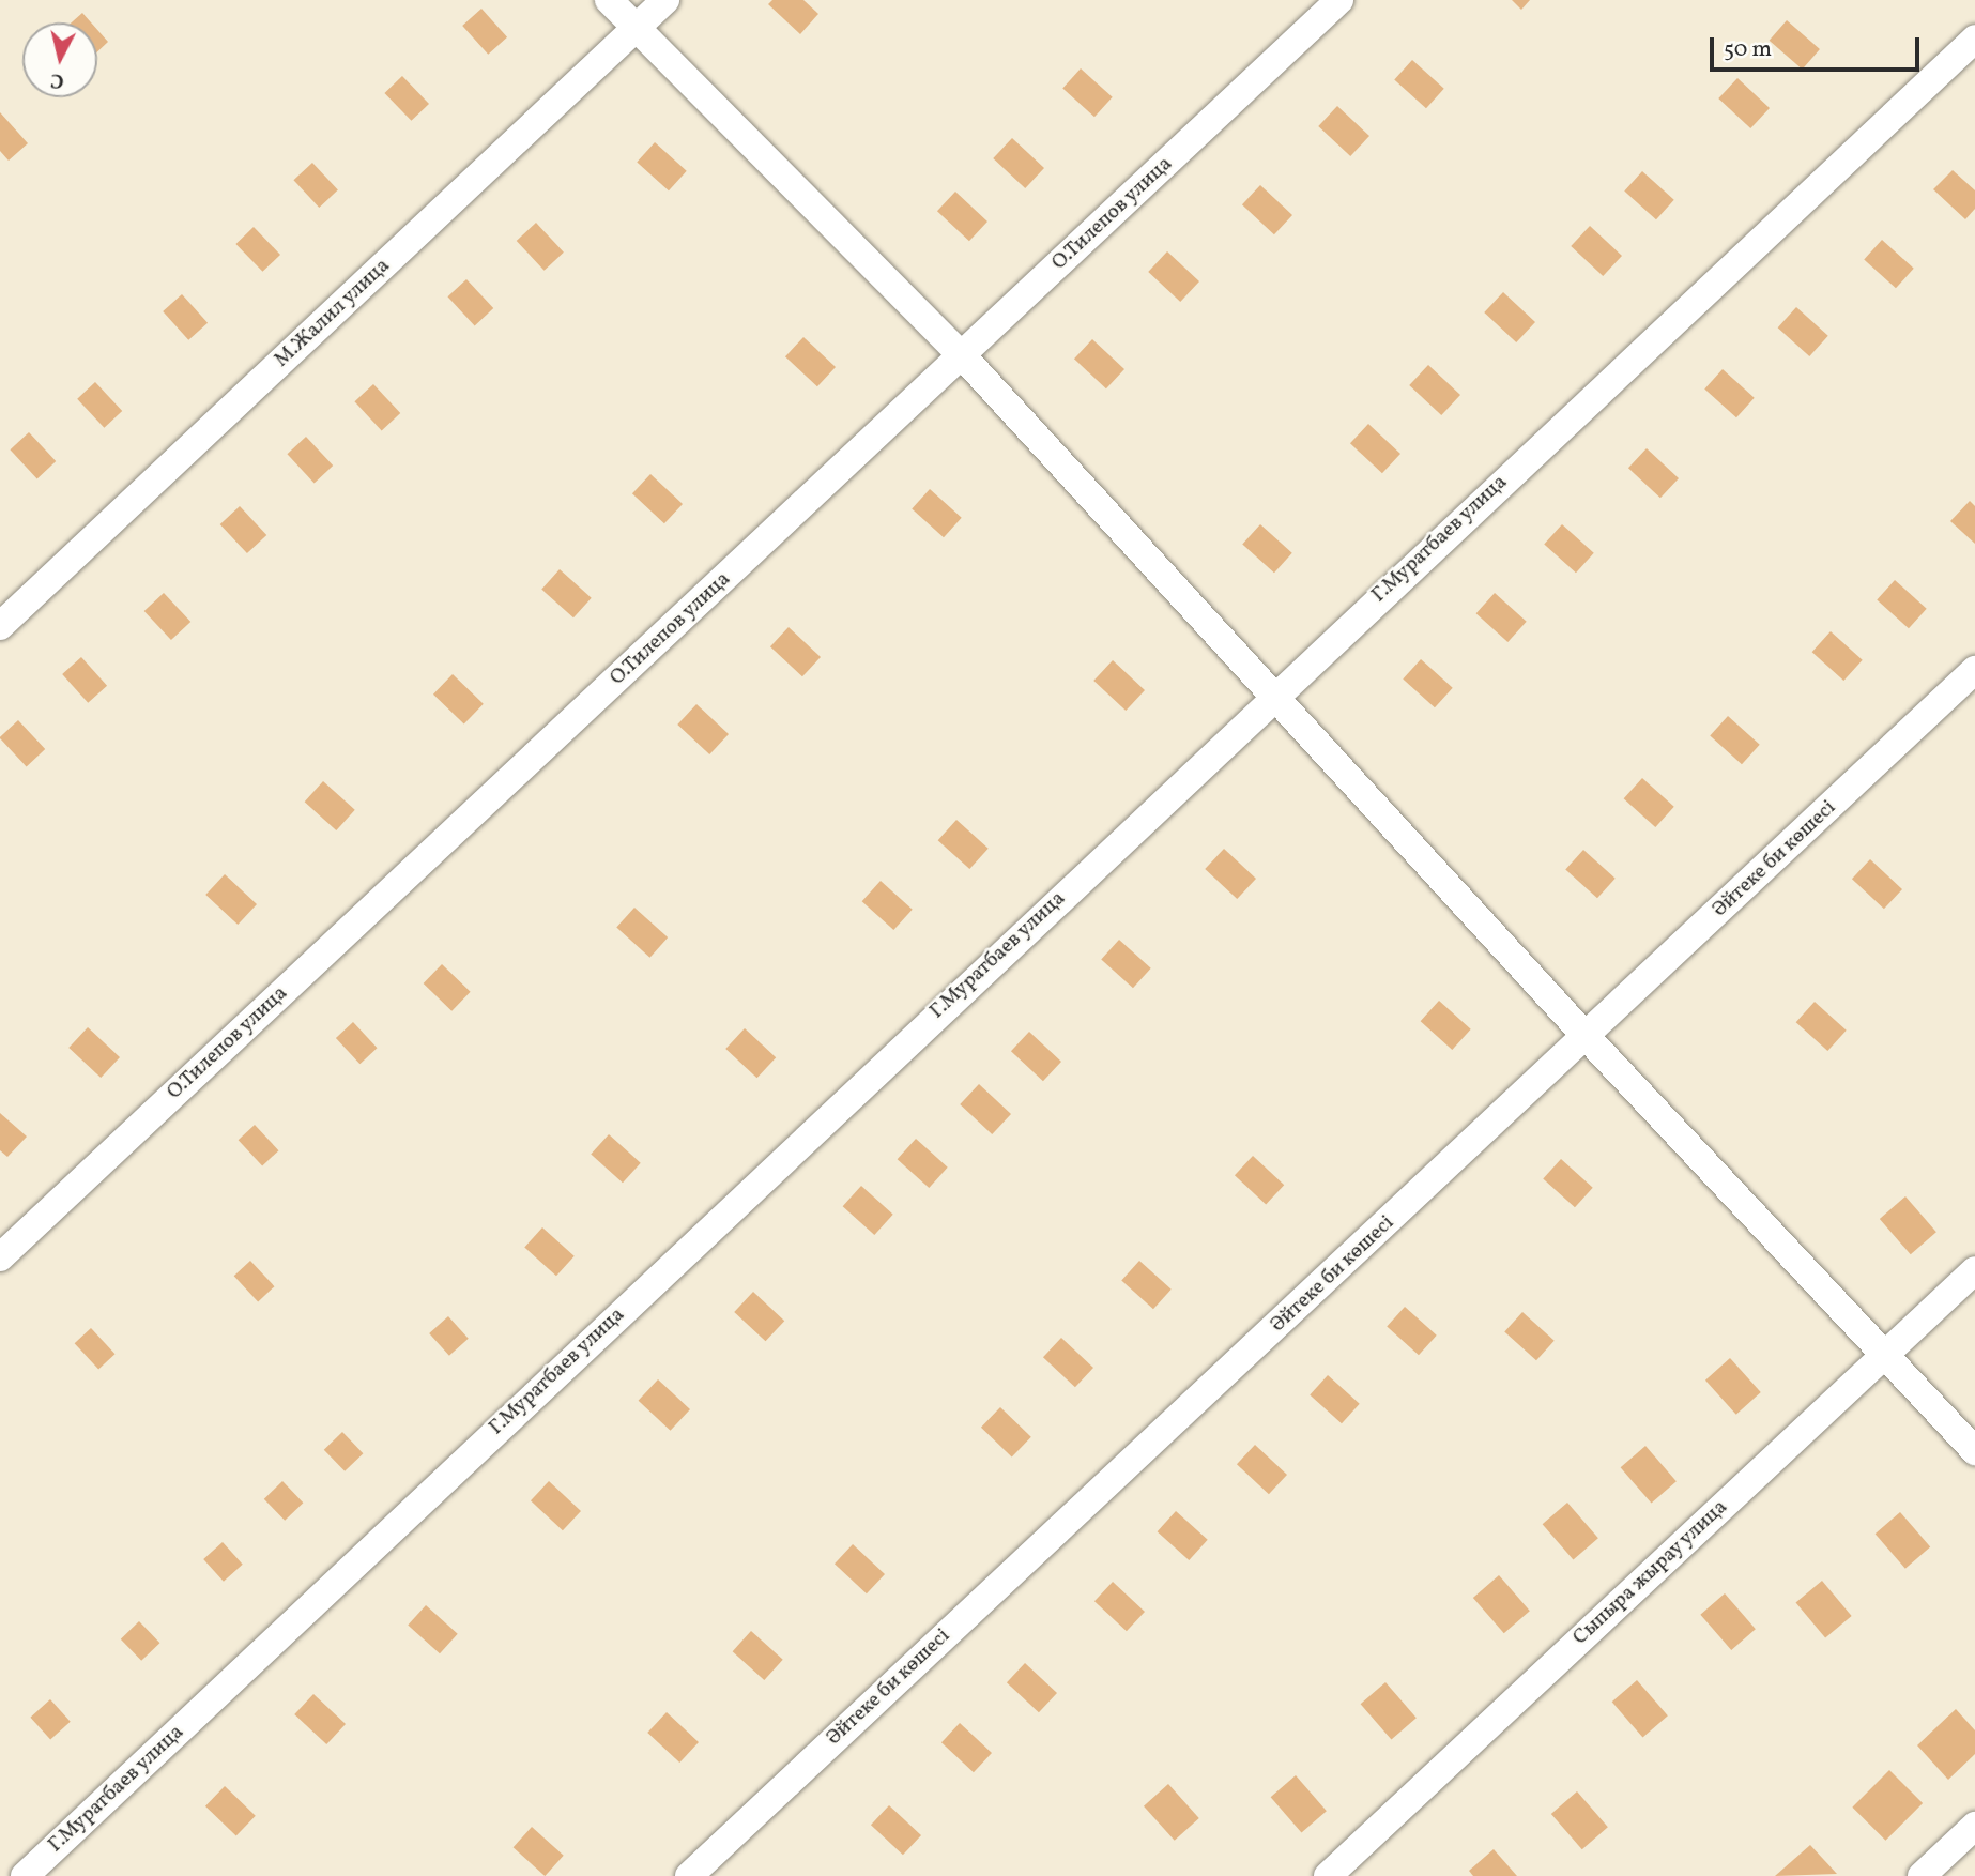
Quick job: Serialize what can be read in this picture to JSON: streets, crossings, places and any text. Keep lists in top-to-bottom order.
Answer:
{
  "streets": {
    "street": [
      "О.Тилепов улица",
      "М.Жалил улица",
      "Г.Муратбаев улица",
      "Әйтеке би көшесі",
      "Сыпыра жырау улица"
    ]
  },
  "scale_bar": "50 m",
  "north": "bottom"
}
